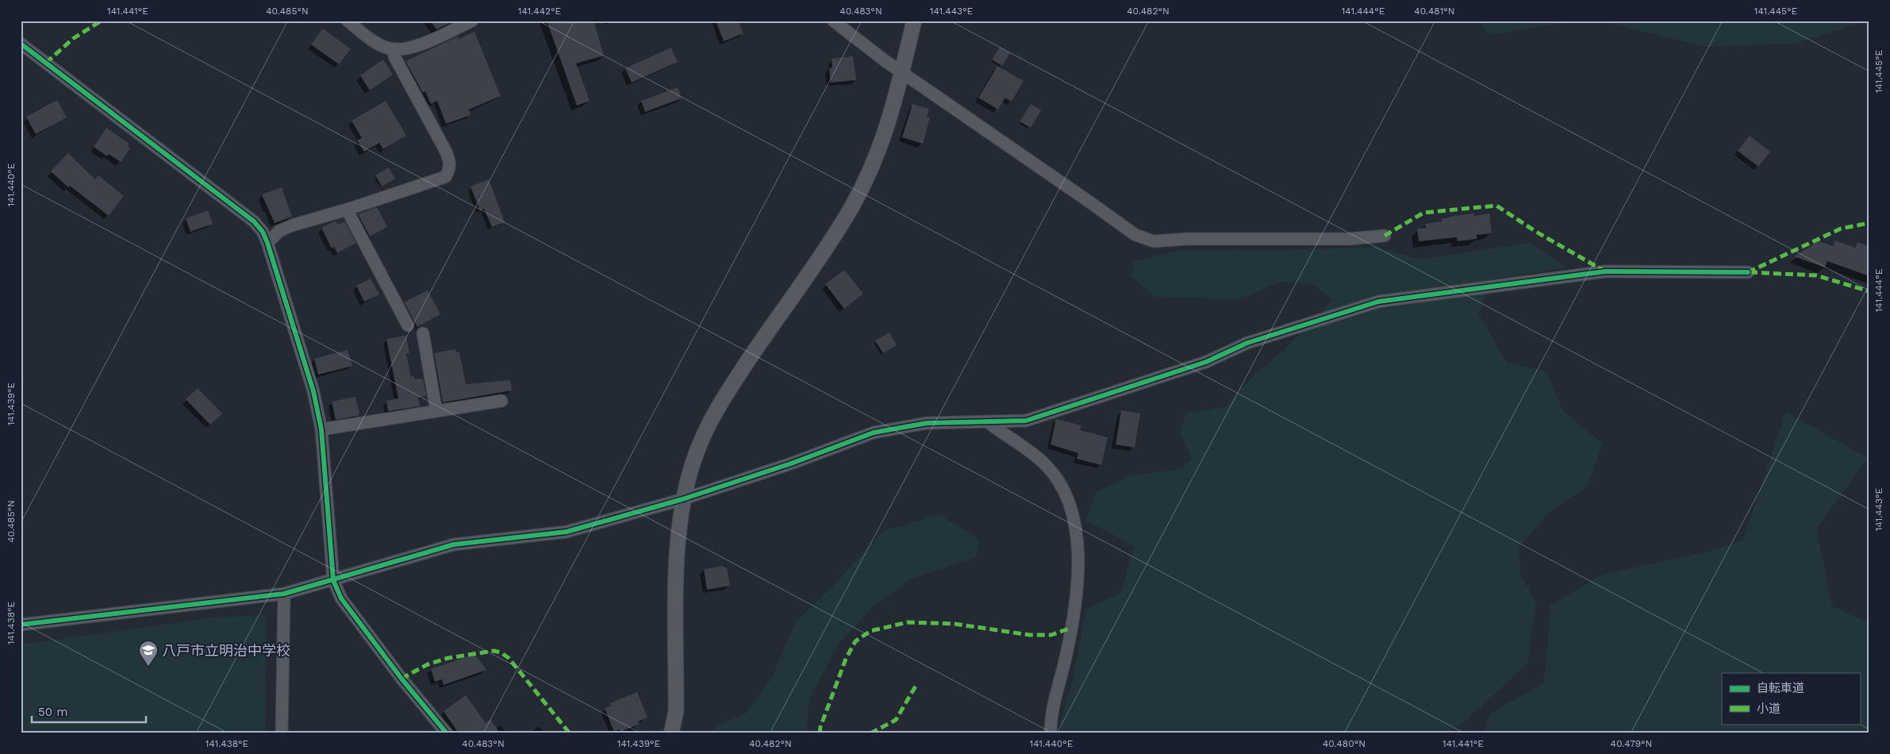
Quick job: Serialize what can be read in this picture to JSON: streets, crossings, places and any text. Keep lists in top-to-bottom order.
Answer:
{
  "places": {
    "school or university": ["八戸市立明治中学校"]
  },
  "legend": ["自転車道", "小道"],
  "scale_bar": "50 m",
  "coordinates": [
    "141.441°E",
    "40.485°N",
    "141.442°E",
    "40.483°N",
    "141.443°E",
    "40.482°N",
    "141.444°E",
    "40.481°N",
    "141.445°E",
    "141.440°E",
    "141.439°E",
    "141.438°E",
    "40.480°N",
    "40.479°N"
  ]
}
